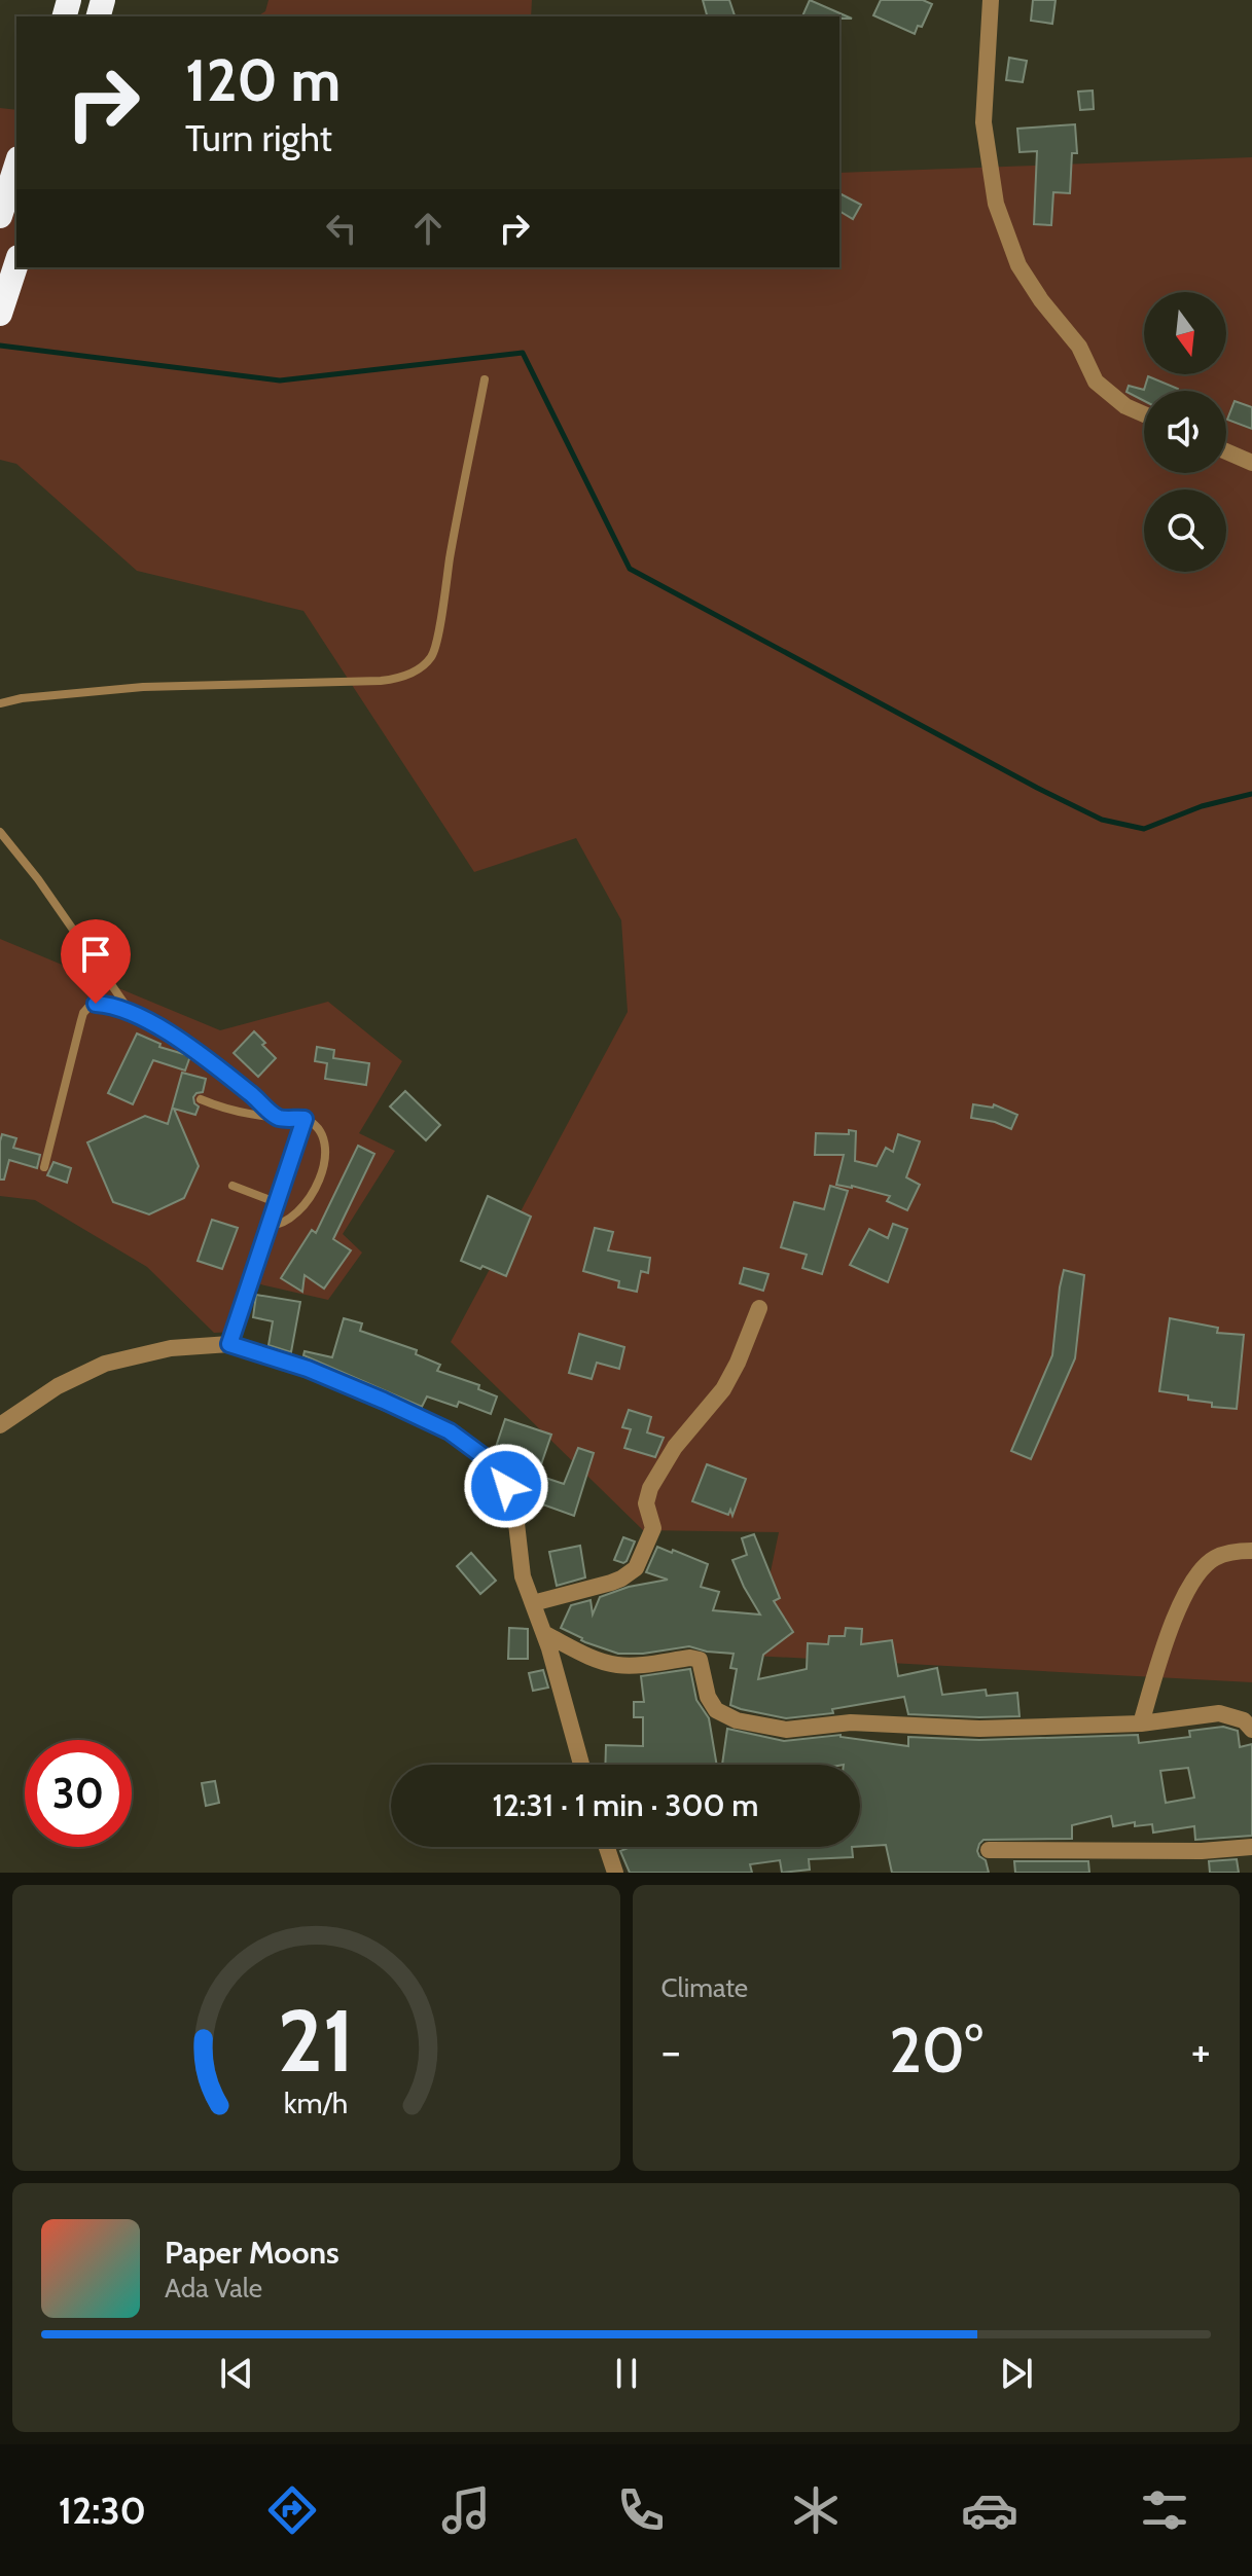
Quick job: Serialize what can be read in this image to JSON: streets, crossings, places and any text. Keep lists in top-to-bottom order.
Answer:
{
  "north": "bottom",
  "page": {
    "turn": ["120 m", "Turn right"],
    "limit": "30",
    "trip": "12:31 · 1 min · 300 m",
    "tile": "Climate",
    "heat": ["−", "20°", "+"],
    "song": ["Paper Moons", "Ada Vale"],
    "tabs": "12:30",
    "gauge": ["21", "km/h"]
  }
}
